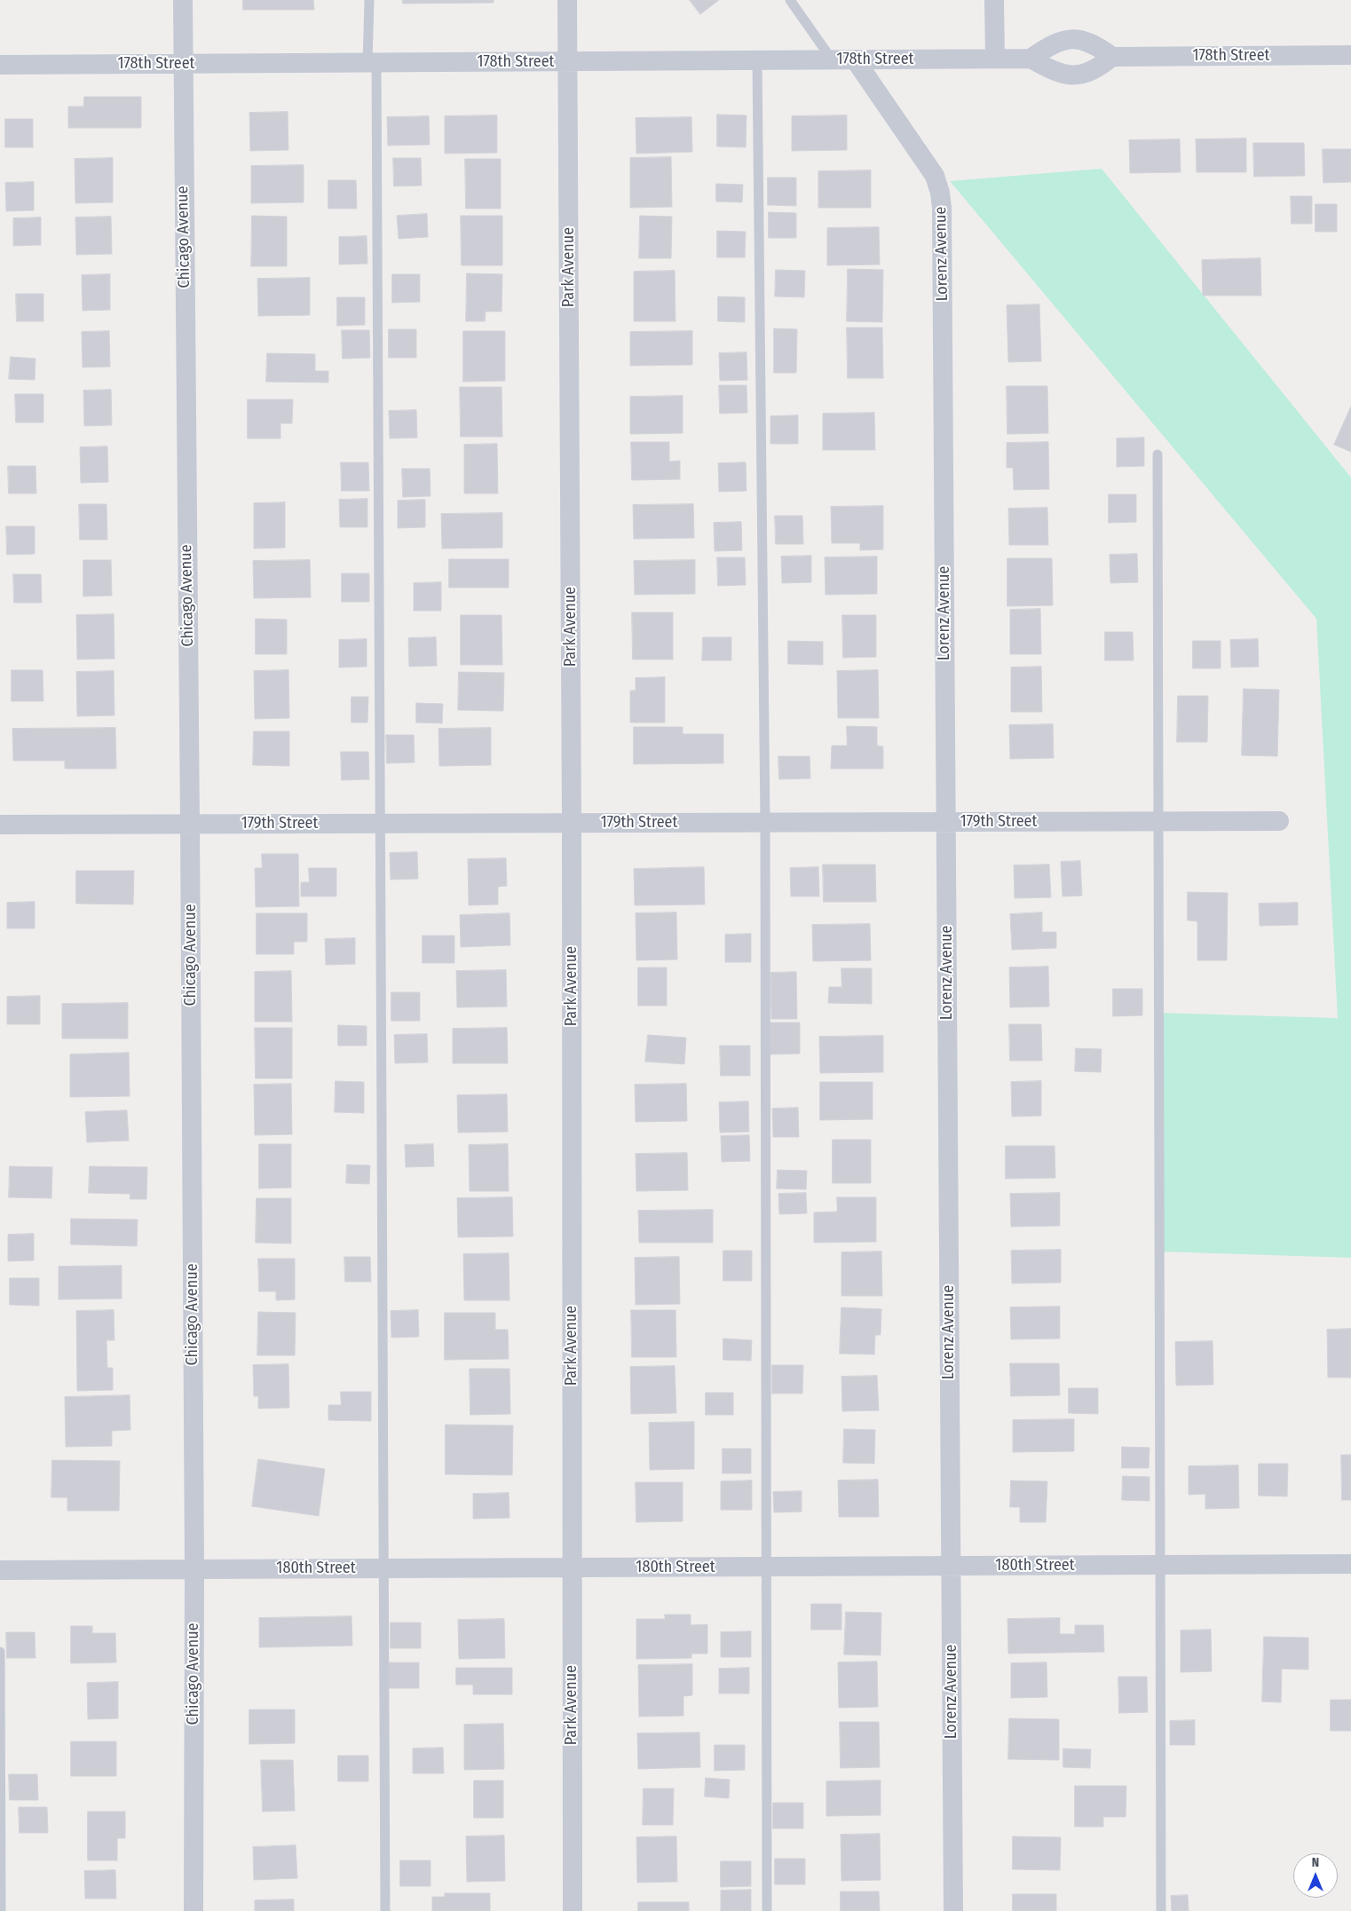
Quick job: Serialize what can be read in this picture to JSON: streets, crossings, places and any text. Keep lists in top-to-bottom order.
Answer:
{
  "streets": {
    "street": [
      "178th Street",
      "Chicago Avenue",
      "Lorenz Avenue",
      "Park Avenue",
      "179th Street",
      "180th Street"
    ]
  },
  "crossings": [
    ["178th Street", "Chicago Avenue"],
    ["178th Street", "Lorenz Avenue"],
    ["178th Street", "Park Avenue"],
    ["Chicago Avenue", "179th Street"],
    ["Chicago Avenue", "180th Street"],
    ["Lorenz Avenue", "179th Street"],
    ["Lorenz Avenue", "180th Street"],
    ["Park Avenue", "179th Street"],
    ["Park Avenue", "180th Street"]
  ],
  "north": "top"
}
